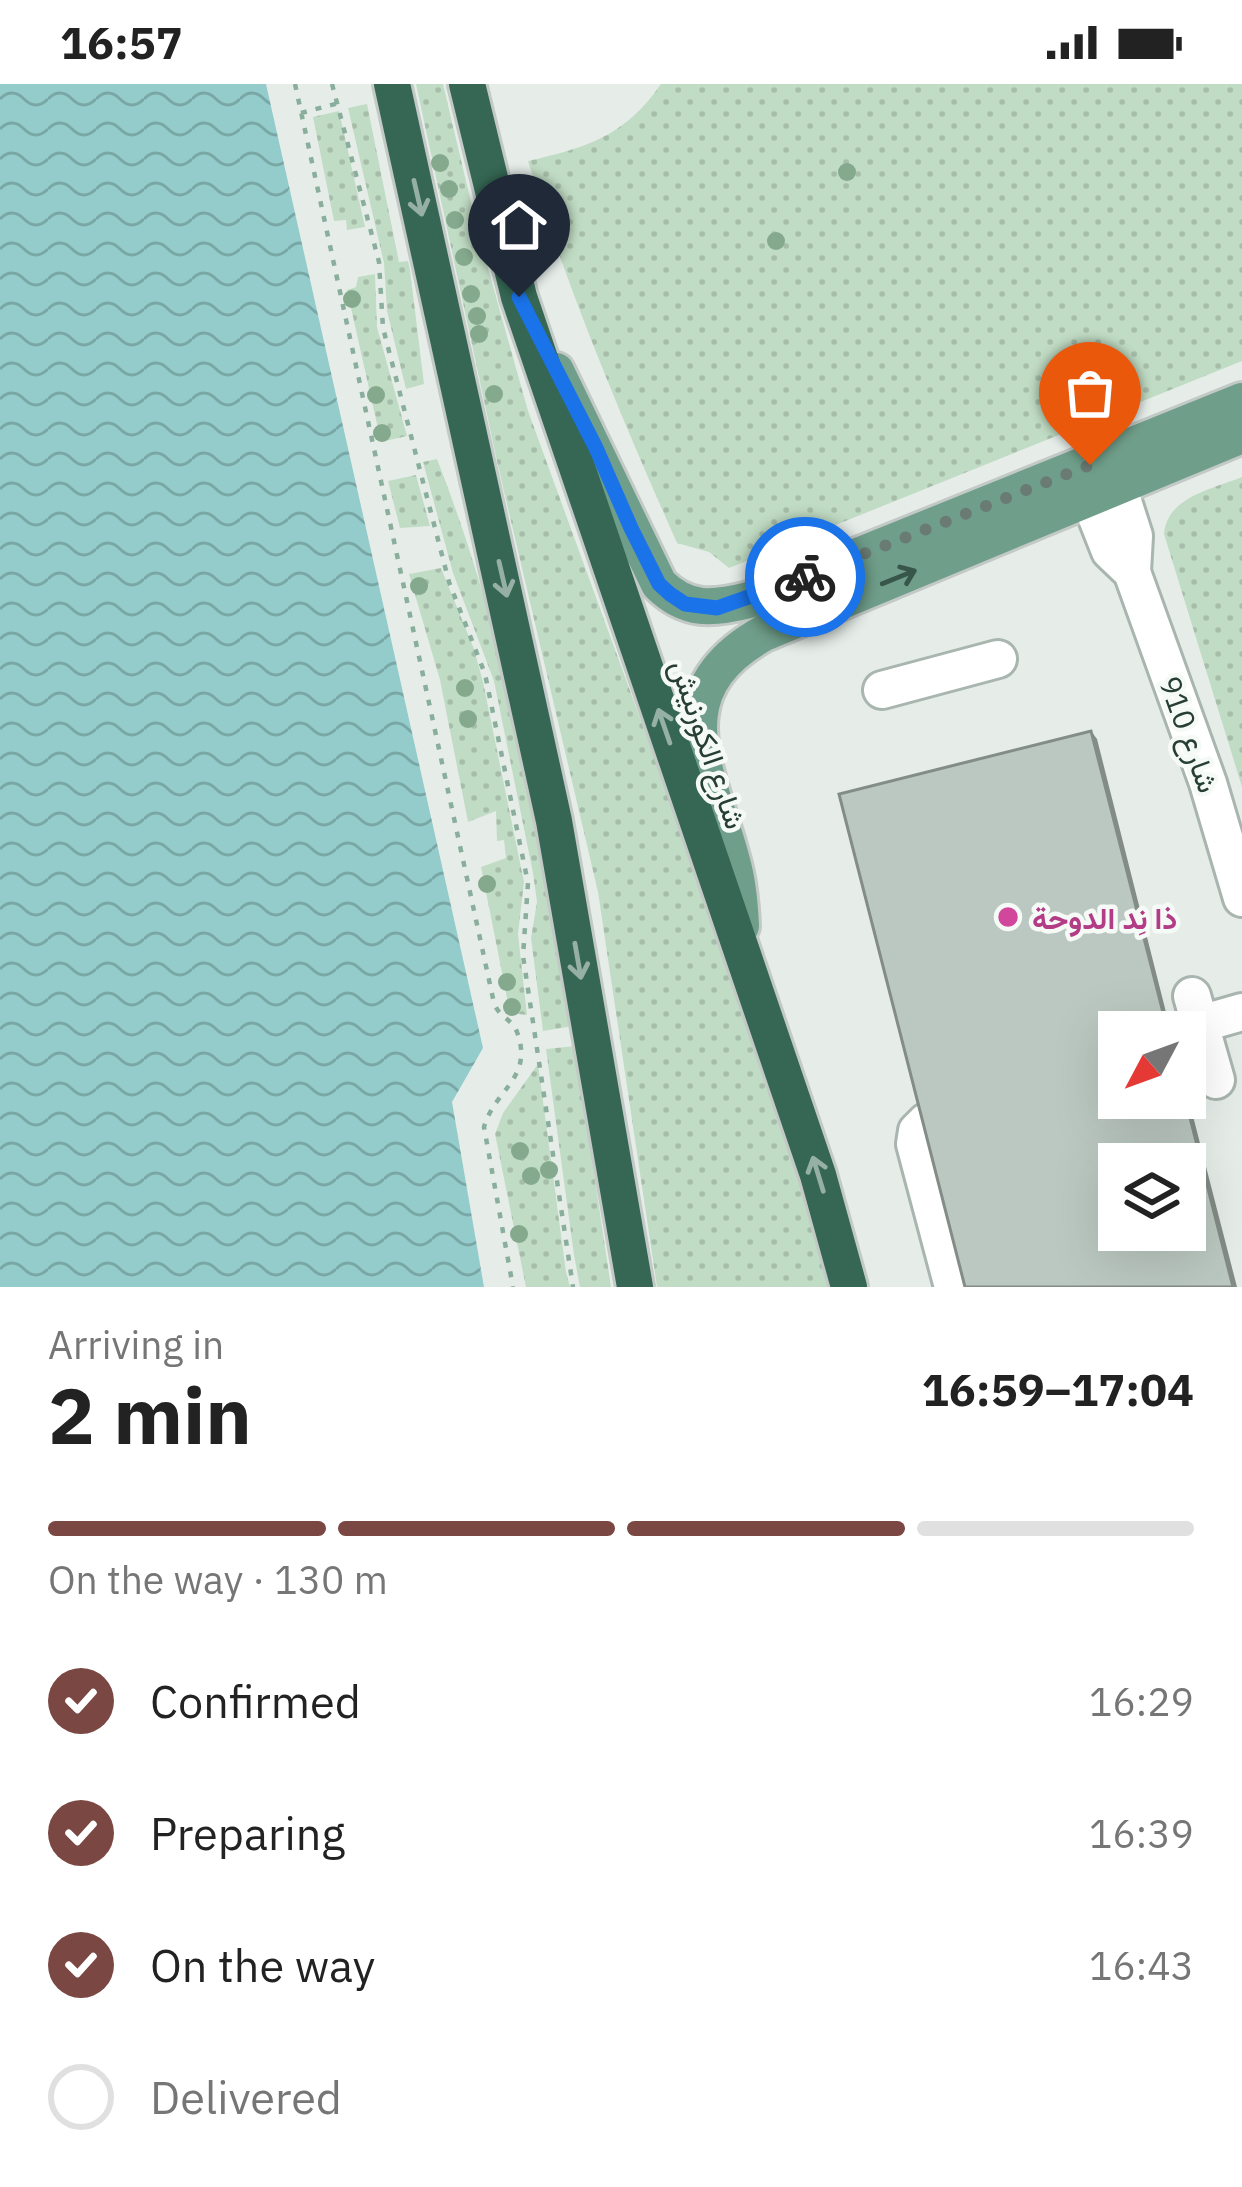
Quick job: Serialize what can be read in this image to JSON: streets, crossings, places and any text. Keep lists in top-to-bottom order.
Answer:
{
  "streets": {
    "highway": ["شارع الكورنيش"],
    "street": ["شارع 910"]
  },
  "places": ["ذا نِد الدوحة"],
  "north": "bottom left",
  "page": {
    "status": "16:57",
    "heading": ["2 min", "Arriving in", "16:59–17:04"],
    "bar": "On the way · 130 m",
    "list": [
      ["Confirmed", "16:29"],
      ["Preparing", "16:39"],
      ["On the way", "16:43"],
      "Delivered"
    ]
  }
}
